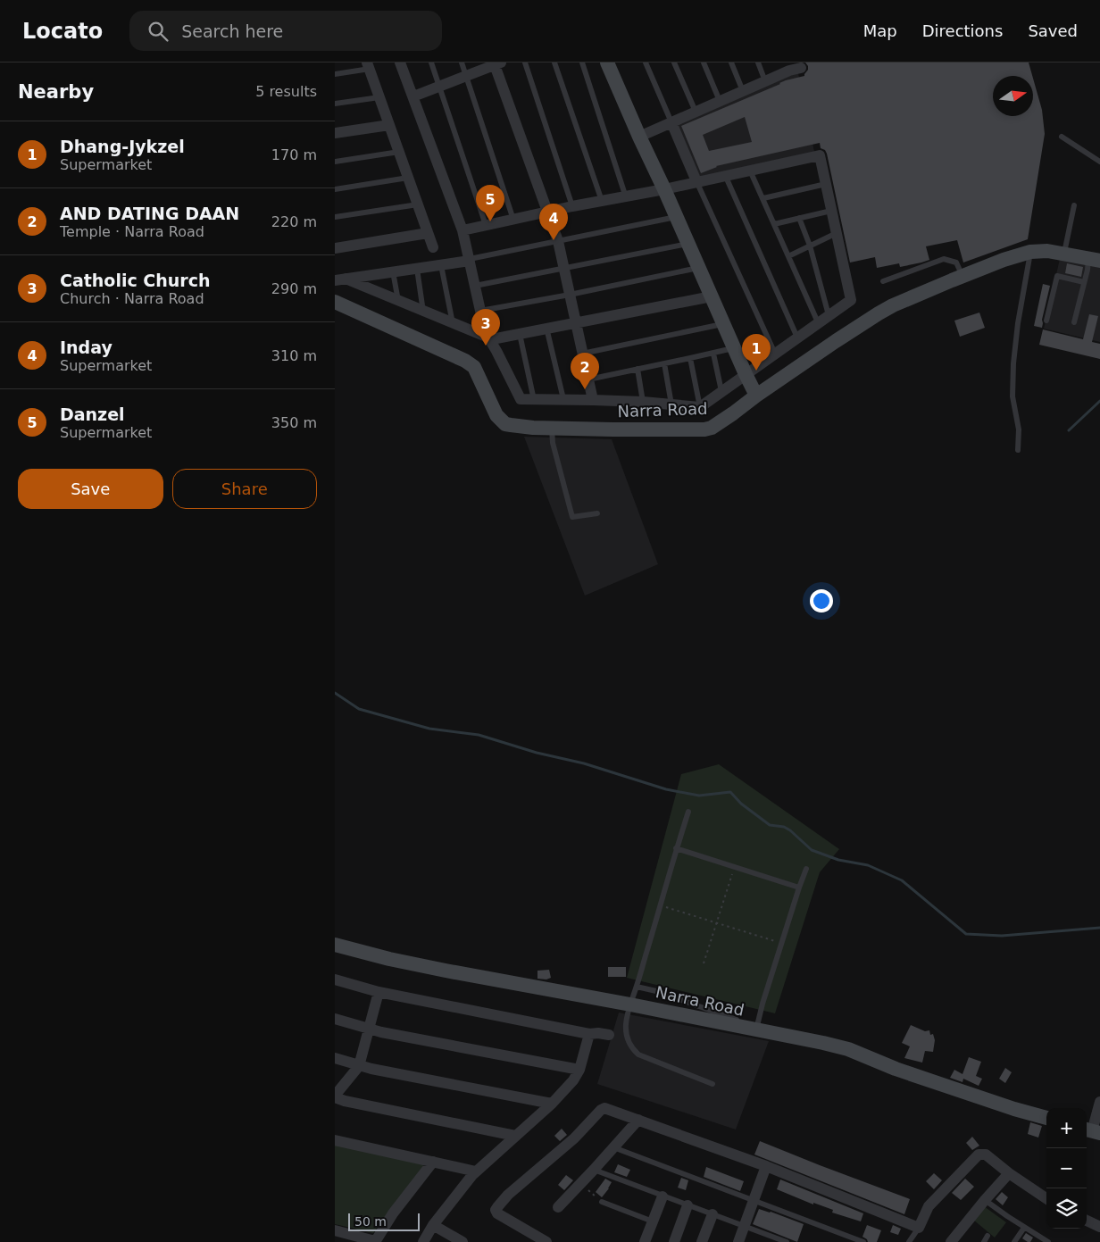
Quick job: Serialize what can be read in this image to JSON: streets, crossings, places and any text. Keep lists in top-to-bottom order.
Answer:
{
  "streets": {
    "street": ["Narra Road"]
  },
  "scale_bar": "50 m",
  "north": "right",
  "page": {
    "header": "Locato",
    "search": "Search here",
    "nav": ["Map", "Directions", "Saved"],
    "heading": ["Nearby", "5 results"],
    "list": [
      {
        "mark": "1",
        "name": "Dhang-Jykzel",
        "note": "Supermarket",
        "value": "170 m"
      },
      {
        "mark": "2",
        "name": "AND DATING DAAN",
        "note": "Temple · Narra Road",
        "value": "220 m"
      },
      {
        "mark": "3",
        "name": "Catholic Church",
        "note": "Church · Narra Road",
        "value": "290 m"
      },
      {
        "mark": "4",
        "name": "Inday",
        "note": "Supermarket",
        "value": "310 m"
      },
      {
        "mark": "5",
        "name": "Danzel",
        "note": "Supermarket",
        "value": "350 m"
      }
    ],
    "pins": [
      "5",
      "4",
      "3",
      "1",
      "2"
    ],
    "buttons": ["Save", "Share"],
    "map_buttons": ["+", "−"],
    "scale": "50 m"
  }
}
